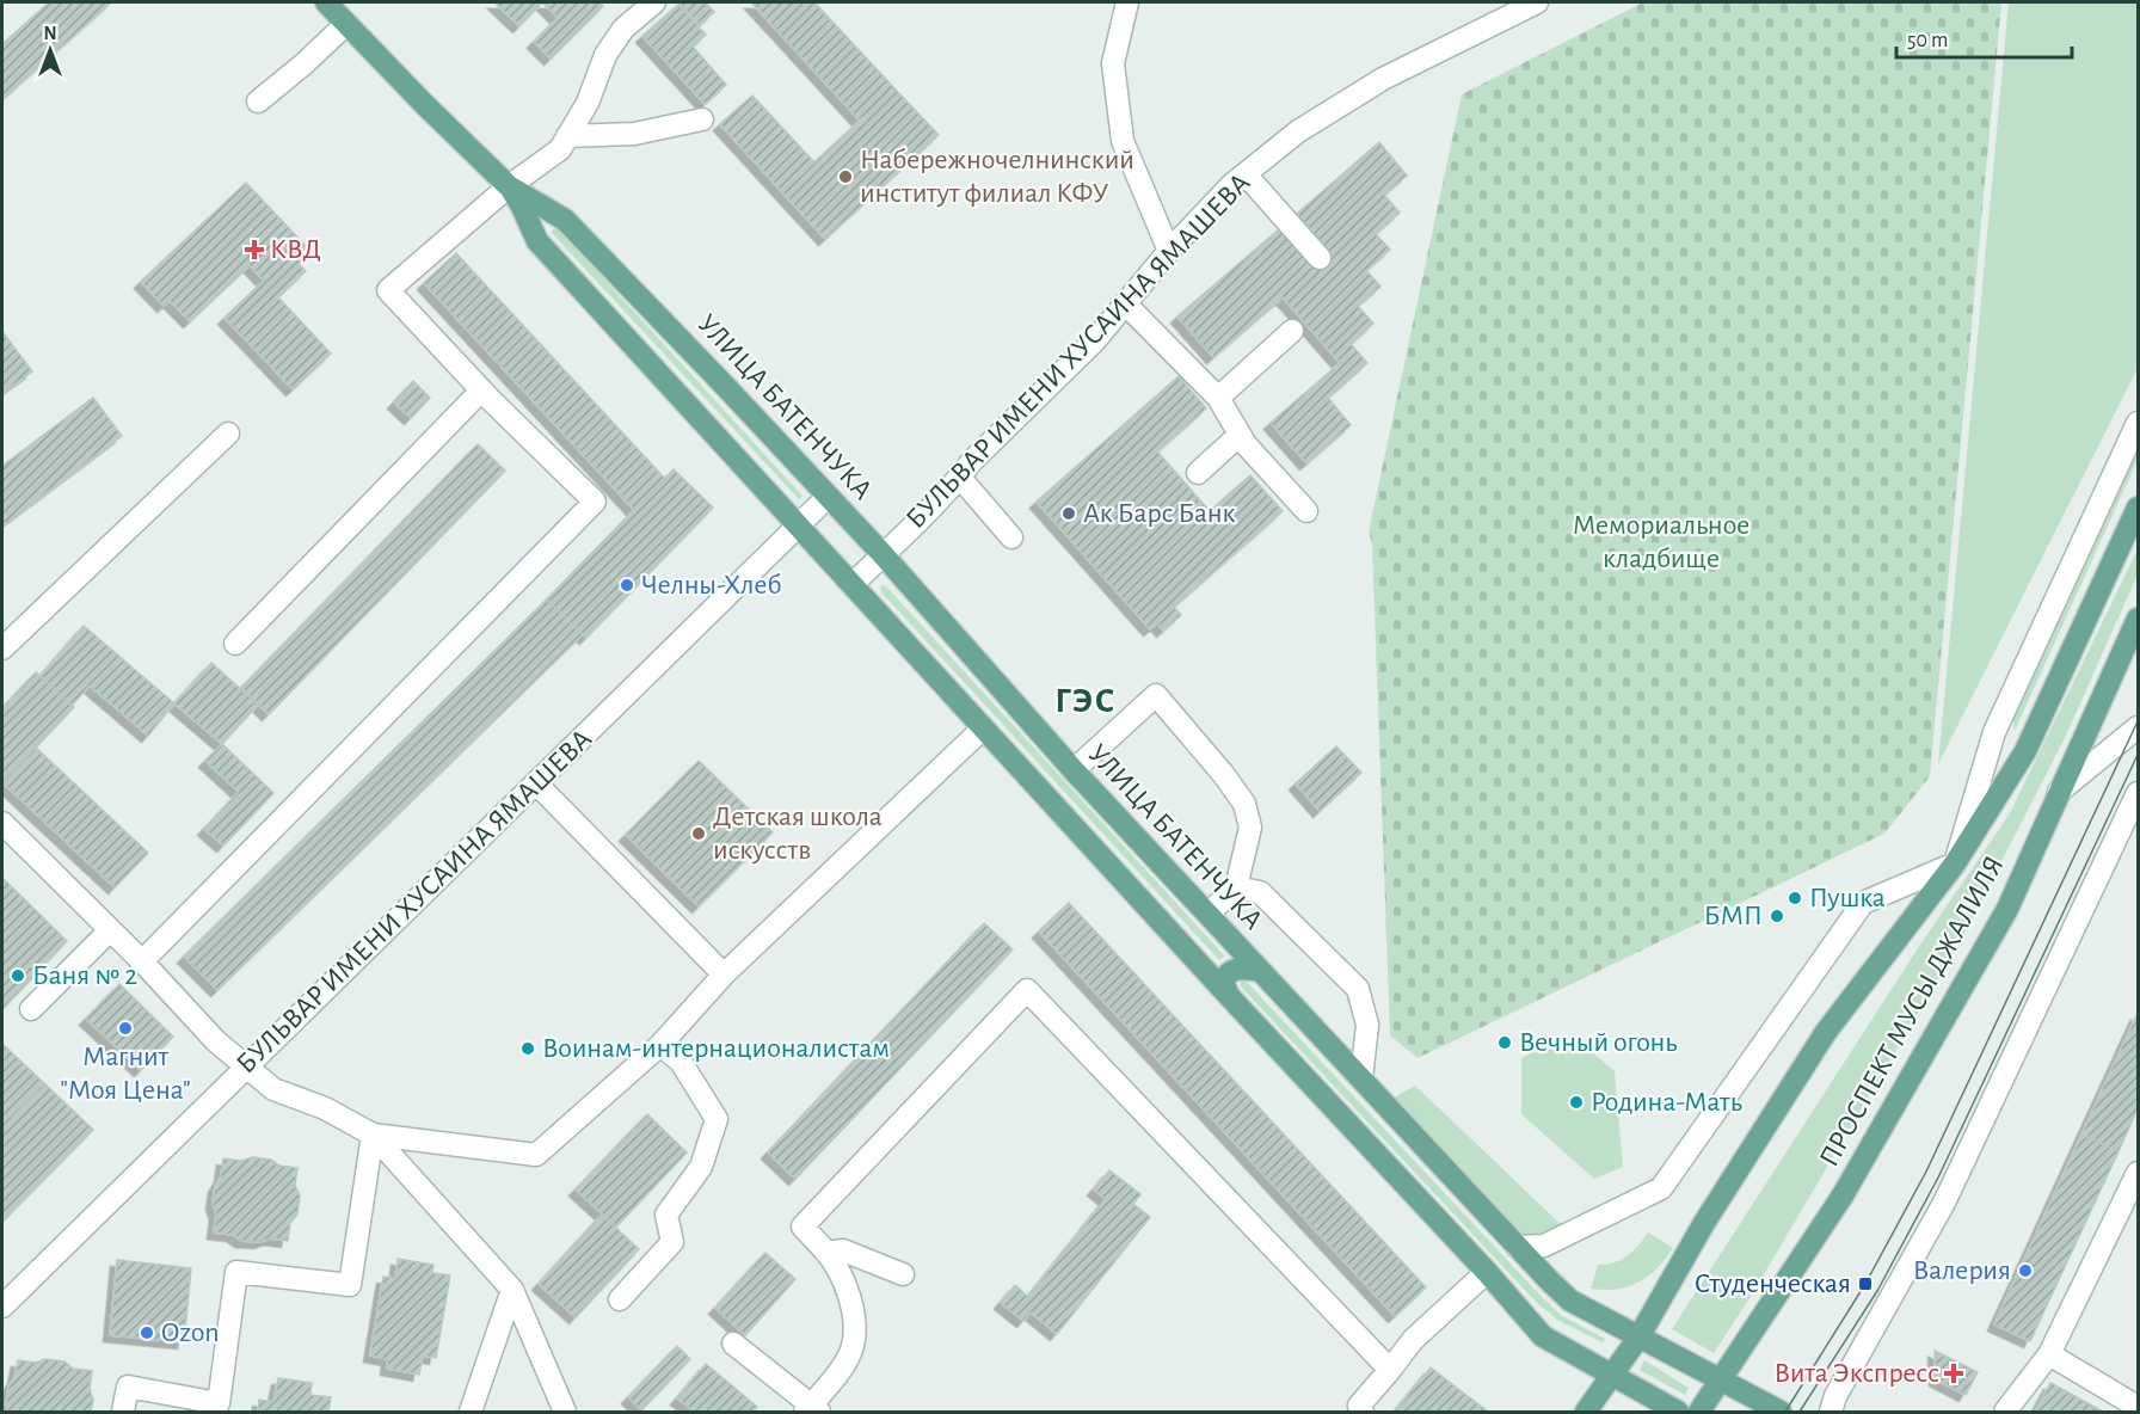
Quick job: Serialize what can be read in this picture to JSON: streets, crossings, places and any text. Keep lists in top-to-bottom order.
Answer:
{
  "streets": {
    "main road": ["УЛИЦА БАТЕНЧУКА", "ПРОСПЕКТ МУСЫ ДЖАЛИЛЯ"],
    "street": ["БУЛЬВАР ИМЕНИ ХУСАИНА ЯМАШЕВА"]
  },
  "crossings": [
    ["БУЛЬВАР ИМЕНИ ХУСАИНА ЯМАШЕВА", "УЛИЦА БАТЕНЧУКА"],
    ["УЛИЦА БАТЕНЧУКА", "ПРОСПЕКТ МУСЫ ДЖАЛИЛЯ"]
  ],
  "districts": ["ГЭС"],
  "parks": ["Мемориальное кладбище"],
  "places": {
    "other": [
      "Набережночелнинский институт филиал КФУ",
      "Ак Барс Банк",
      "Челны-Хлеб",
      "Детская школа искусств",
      "Пушка",
      "БМП",
      "Баня № 2",
      "Магнит \"Моя Цена\"",
      "Вечный огонь",
      "Воинам-интернационалистам",
      "Родина-Мать",
      "Валерия",
      "Ozon"
    ],
    "health": ["КВД", "Вита Экспресс"],
    "transit": ["Студенческая"]
  },
  "scale_bar": "50 m",
  "north": "top"
}
